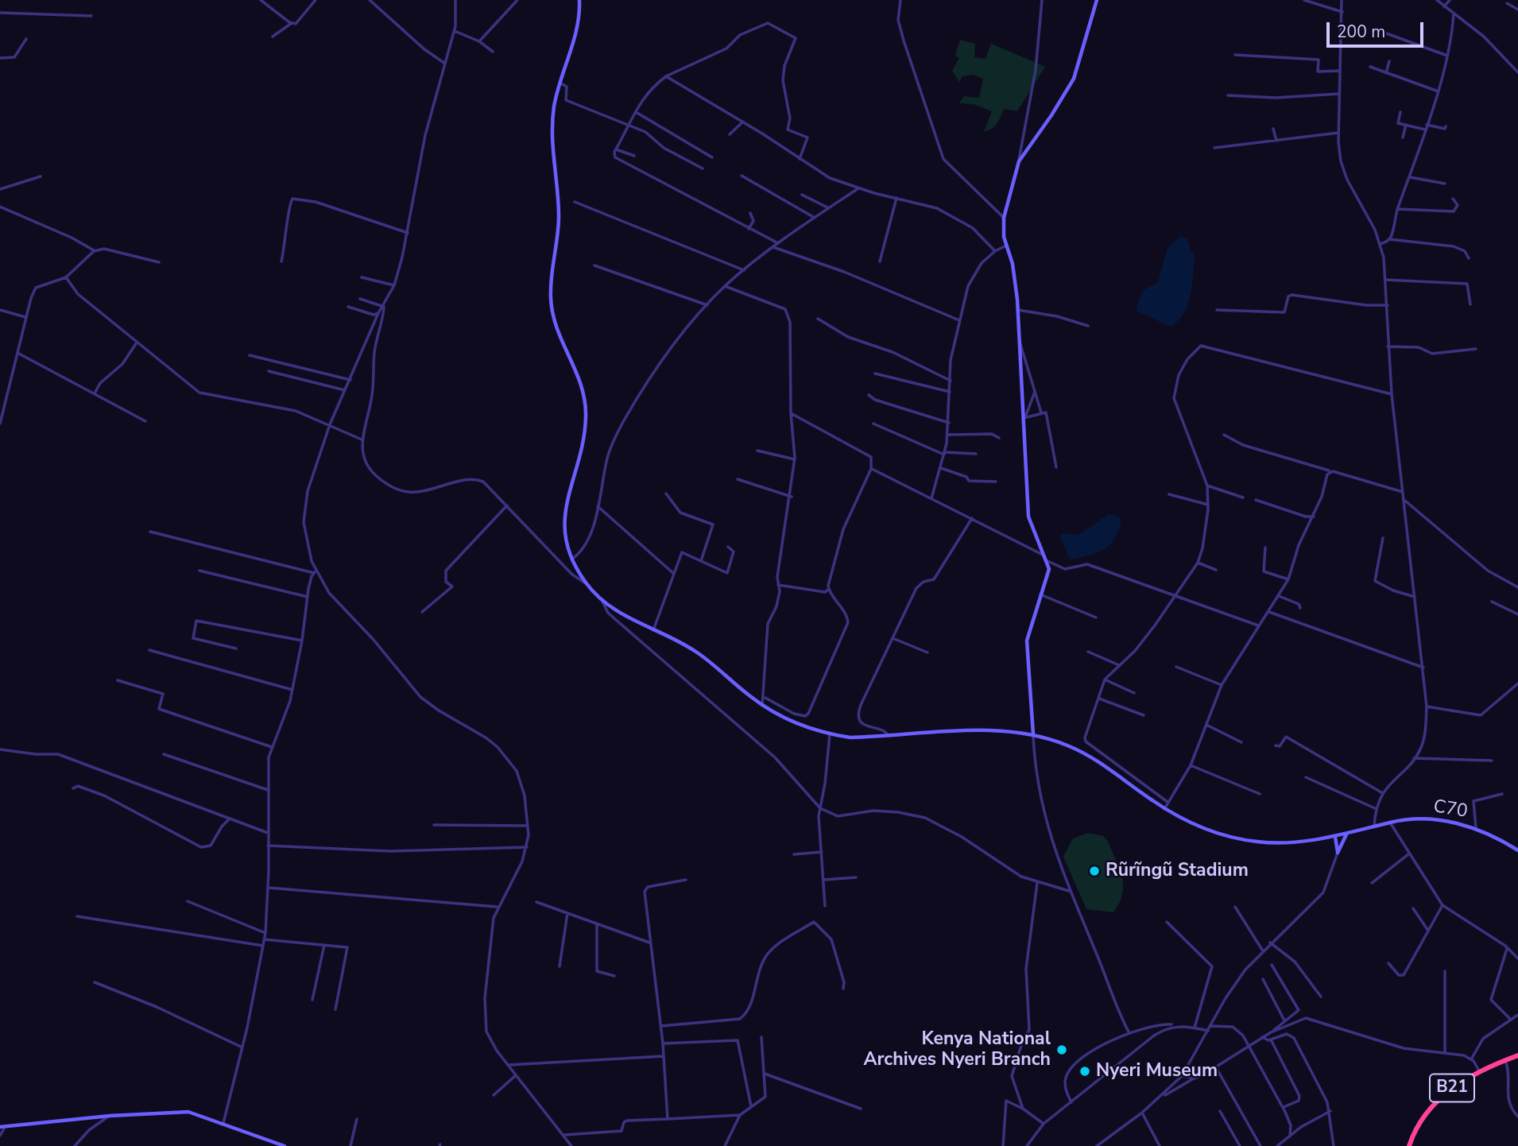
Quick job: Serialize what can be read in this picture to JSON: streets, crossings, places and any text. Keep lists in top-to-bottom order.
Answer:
{
  "streets": {
    "highway": ["B21"],
    "main road": ["C70"]
  },
  "places": ["Rũrĩngũ Stadium", "Kenya National Archives Nyeri Branch", "Nyeri Museum"],
  "scale_bar": "200 m"
}
